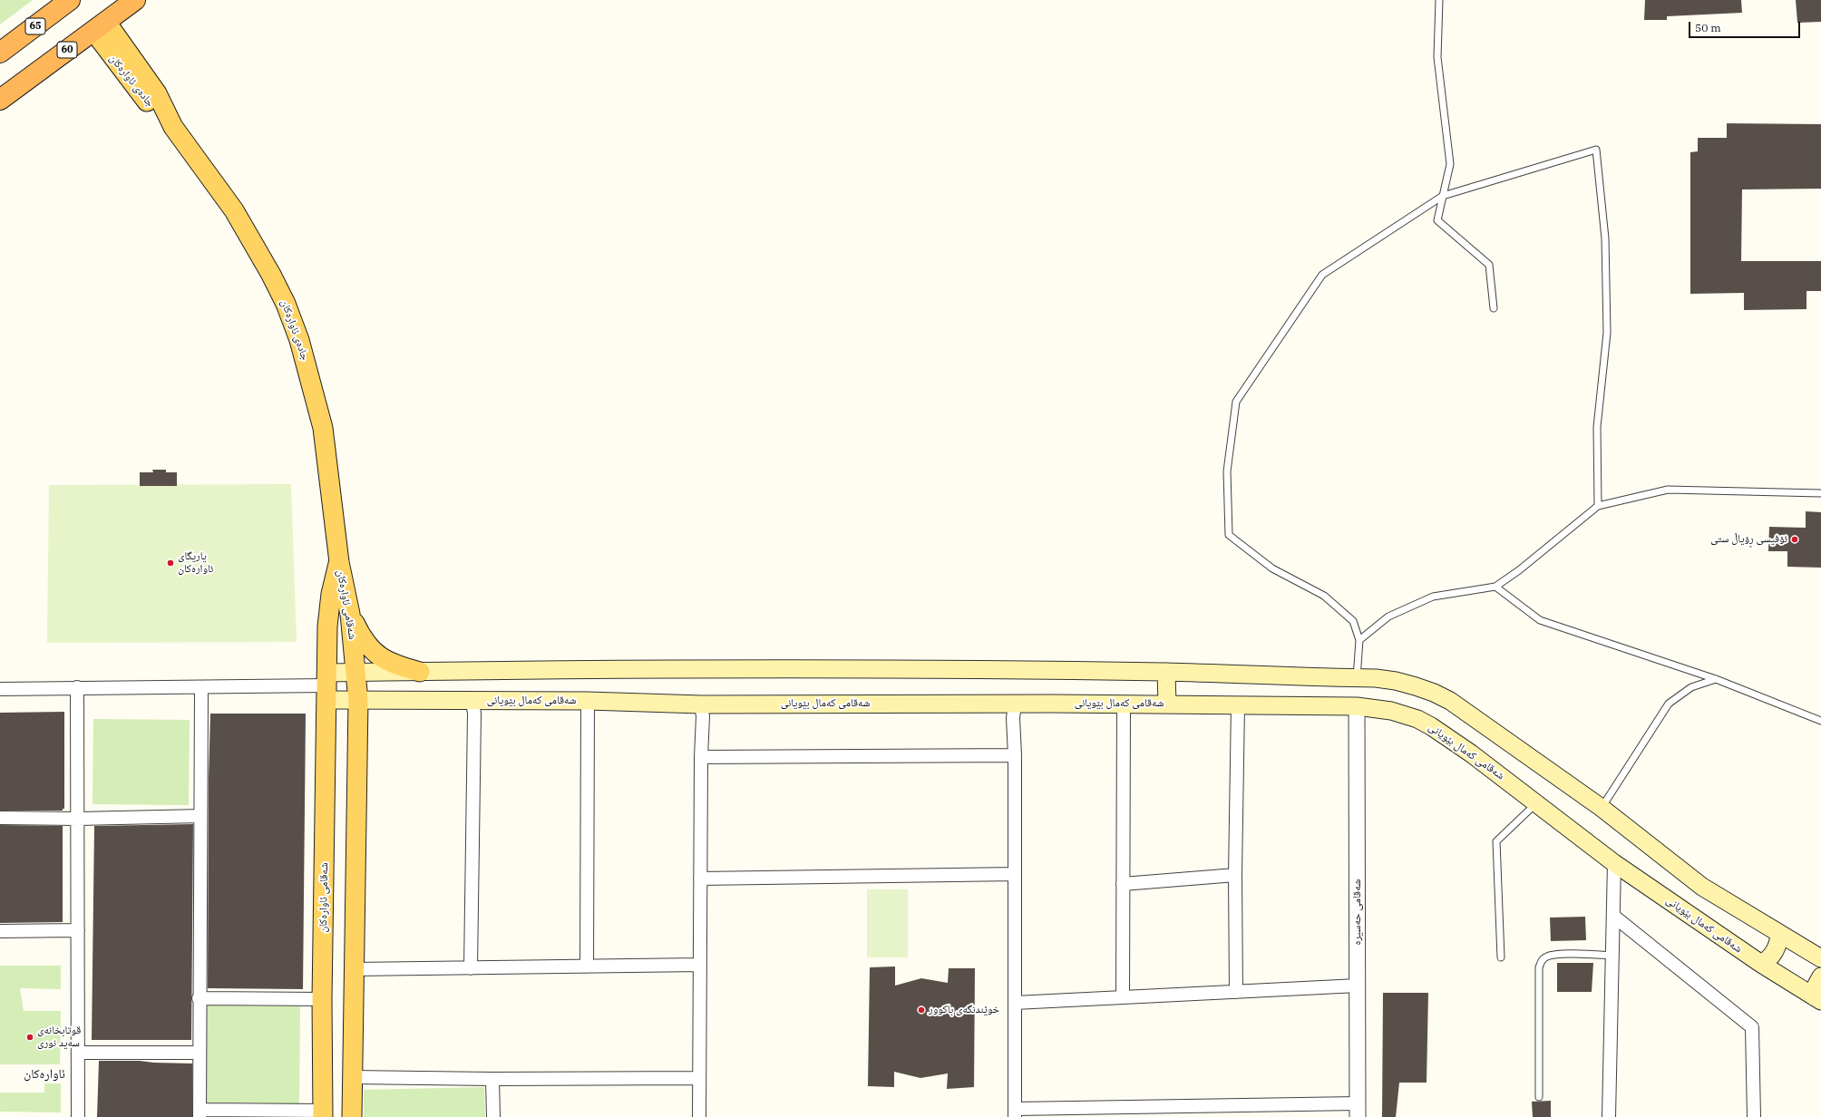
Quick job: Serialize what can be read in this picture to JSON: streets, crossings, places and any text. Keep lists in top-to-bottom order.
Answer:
{
  "streets": {
    "highway": ["65", "60"],
    "main road": ["جادەی ئاوارەکان", "شەقامی ئاوارەکان", "شەقامی کەمال بێویانی"],
    "street": ["شەقامی حەسیرە"]
  },
  "crossings": [
    ["60", "جادەی ئاوارەکان"],
    ["جادەی ئاوارەکان", "شەقامی ئاوارەکان"],
    ["شەقامی ئاوارەکان", "شەقامی کەمال بێویانی"],
    ["شەقامی کەمال بێویانی", "شەقامی حەسیرە"]
  ],
  "districts": ["ئاوارەکان"],
  "places": [
    "ئۆفیسی ڕۆیاڵ ستی",
    "یاریگای ئاوارەکان",
    "خوێندنگەی باکوور",
    "قوتابخانەی سەید نوری"
  ],
  "scale_bar": "50 m"
}
